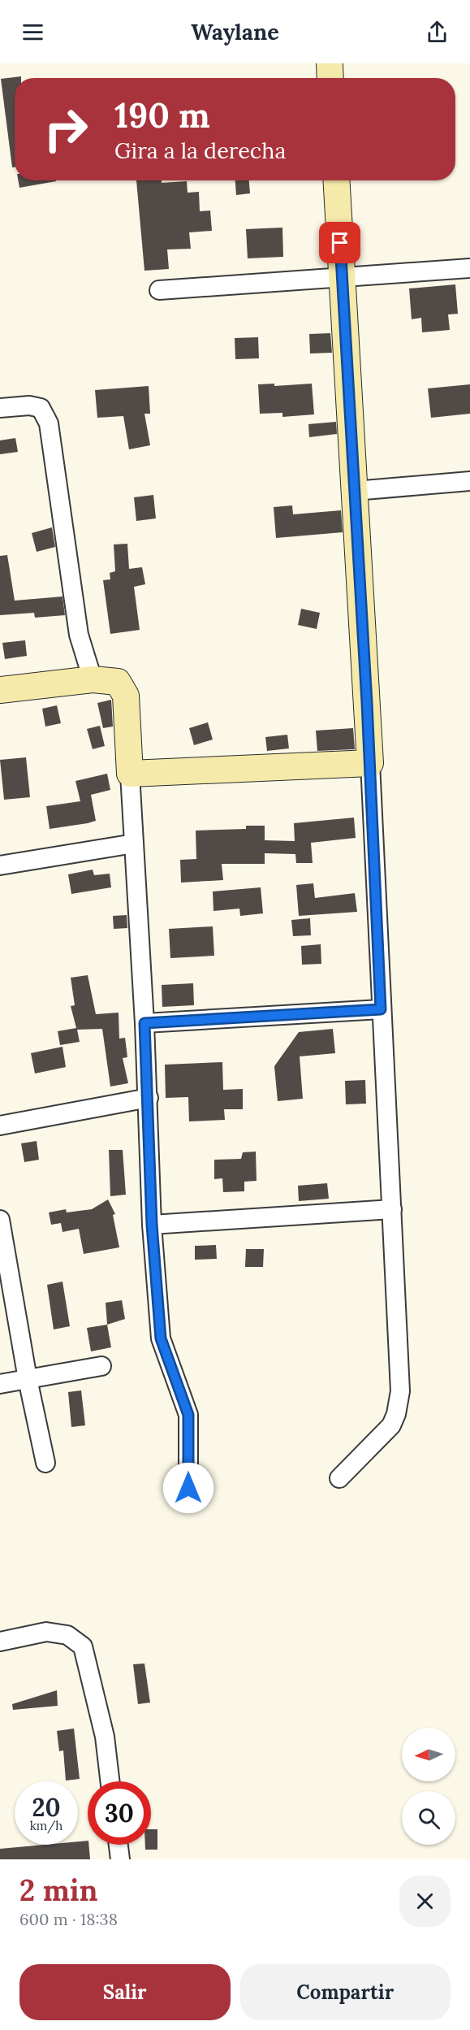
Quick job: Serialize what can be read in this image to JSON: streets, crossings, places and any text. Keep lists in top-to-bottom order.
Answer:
{
  "north": "left",
  "page": {
    "header": "Waylane",
    "turn": ["190 m", "Gira a la derecha"],
    "speed": "20 km/h",
    "limit": "30",
    "heading": ["2 min", "600 m · 18:38"],
    "buttons": ["Salir", "Compartir"]
  }
}
